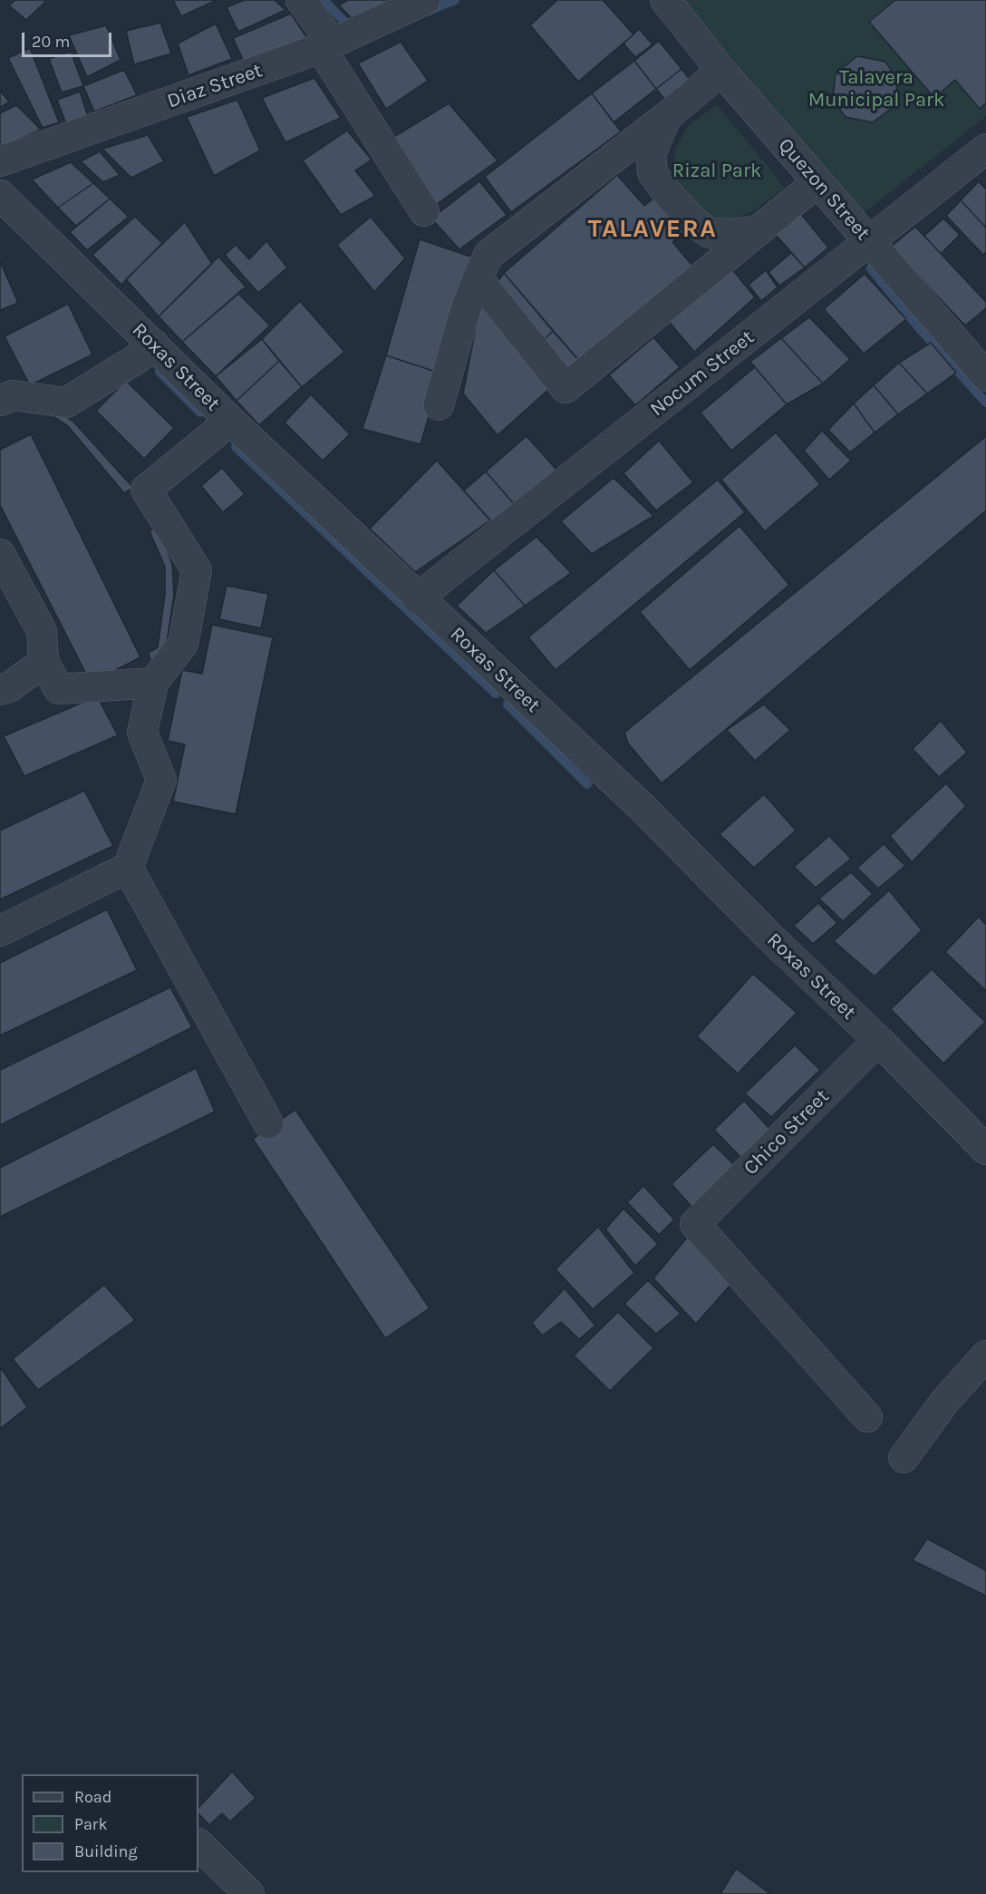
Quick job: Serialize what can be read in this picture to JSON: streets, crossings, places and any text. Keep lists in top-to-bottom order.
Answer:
{
  "streets": {
    "street": [
      "Diaz Street",
      "Quezon Street",
      "Roxas Street",
      "Nocum Street",
      "Chico Street"
    ]
  },
  "crossings": [
    ["Quezon Street", "Nocum Street"],
    ["Roxas Street", "Nocum Street"],
    ["Roxas Street", "Chico Street"]
  ],
  "districts": ["TALAVERA"],
  "parks": ["Talavera Municipal Park", "Rizal Park"],
  "legend": ["Road", "Park", "Building"],
  "scale_bar": "20 m"
}
